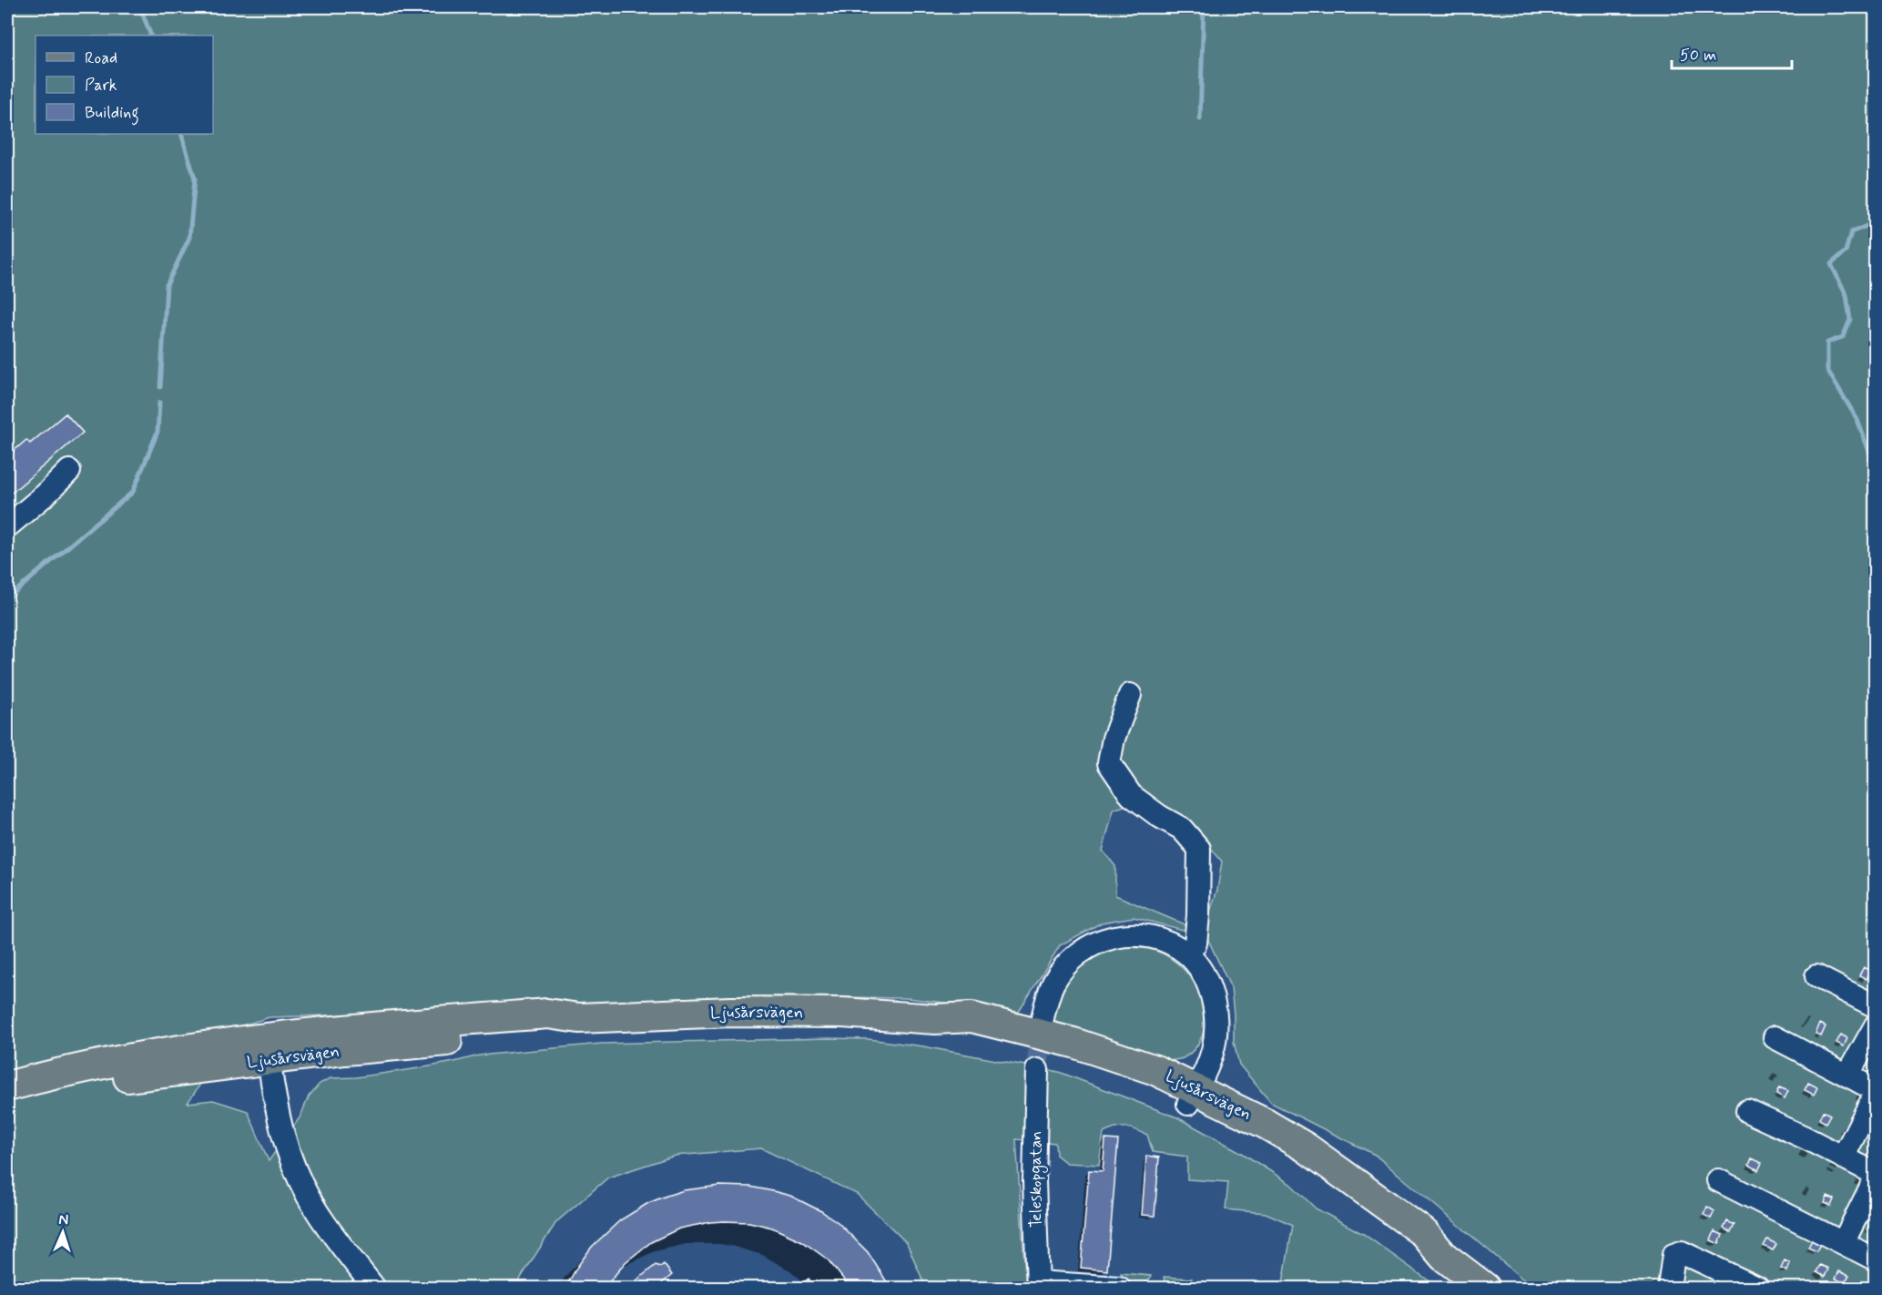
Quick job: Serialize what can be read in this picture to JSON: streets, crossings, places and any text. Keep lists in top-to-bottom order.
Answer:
{
  "streets": {
    "main road": ["Ljusårsvägen"],
    "street": ["Teleskopgatan"]
  },
  "legend": ["Road", "Park", "Building"],
  "scale_bar": "50 m",
  "north": "top"
}
